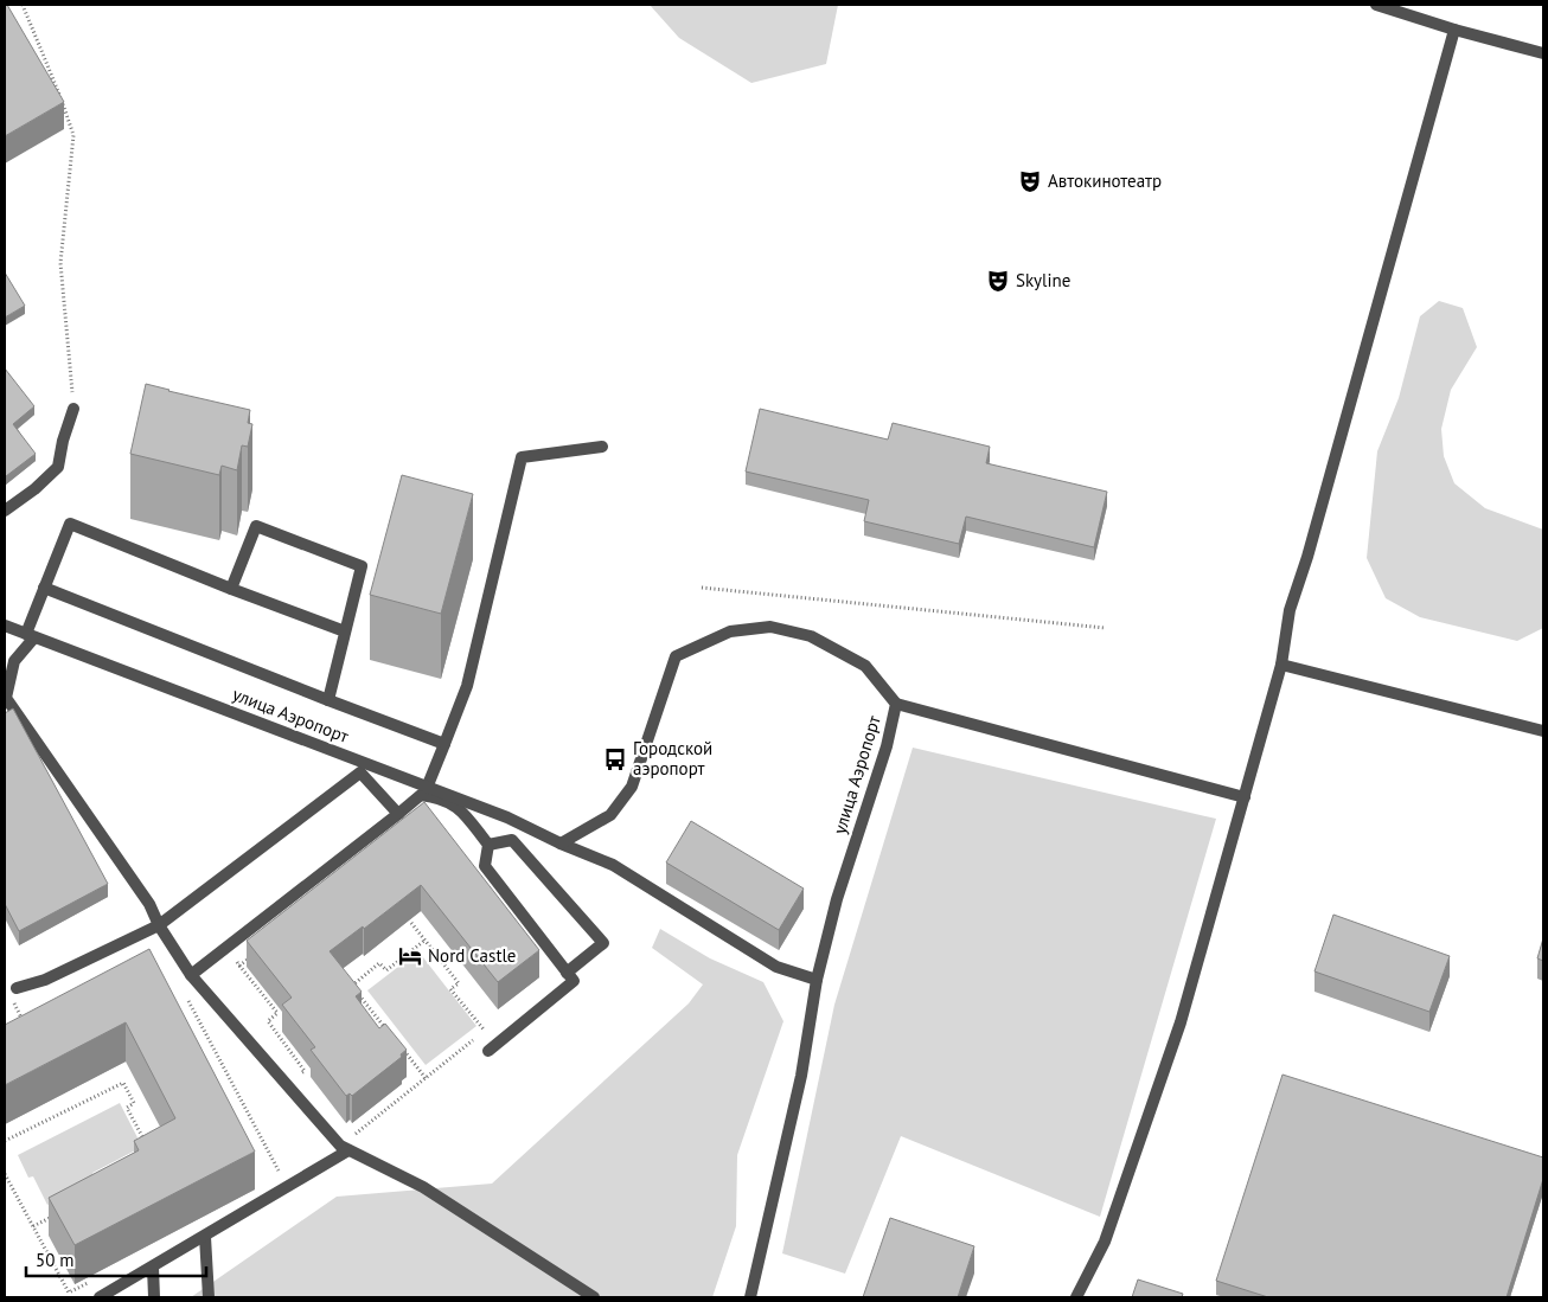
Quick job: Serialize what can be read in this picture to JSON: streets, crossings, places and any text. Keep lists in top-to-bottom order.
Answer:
{
  "streets": {
    "street": ["улица Аэропорт"]
  },
  "places": {
    "theatre": ["Автокинотеатр", "Skyline"],
    "bus stop": ["Городской аэропорт"],
    "hotel": ["Nord Castle"]
  },
  "scale_bar": "50 m"
}
